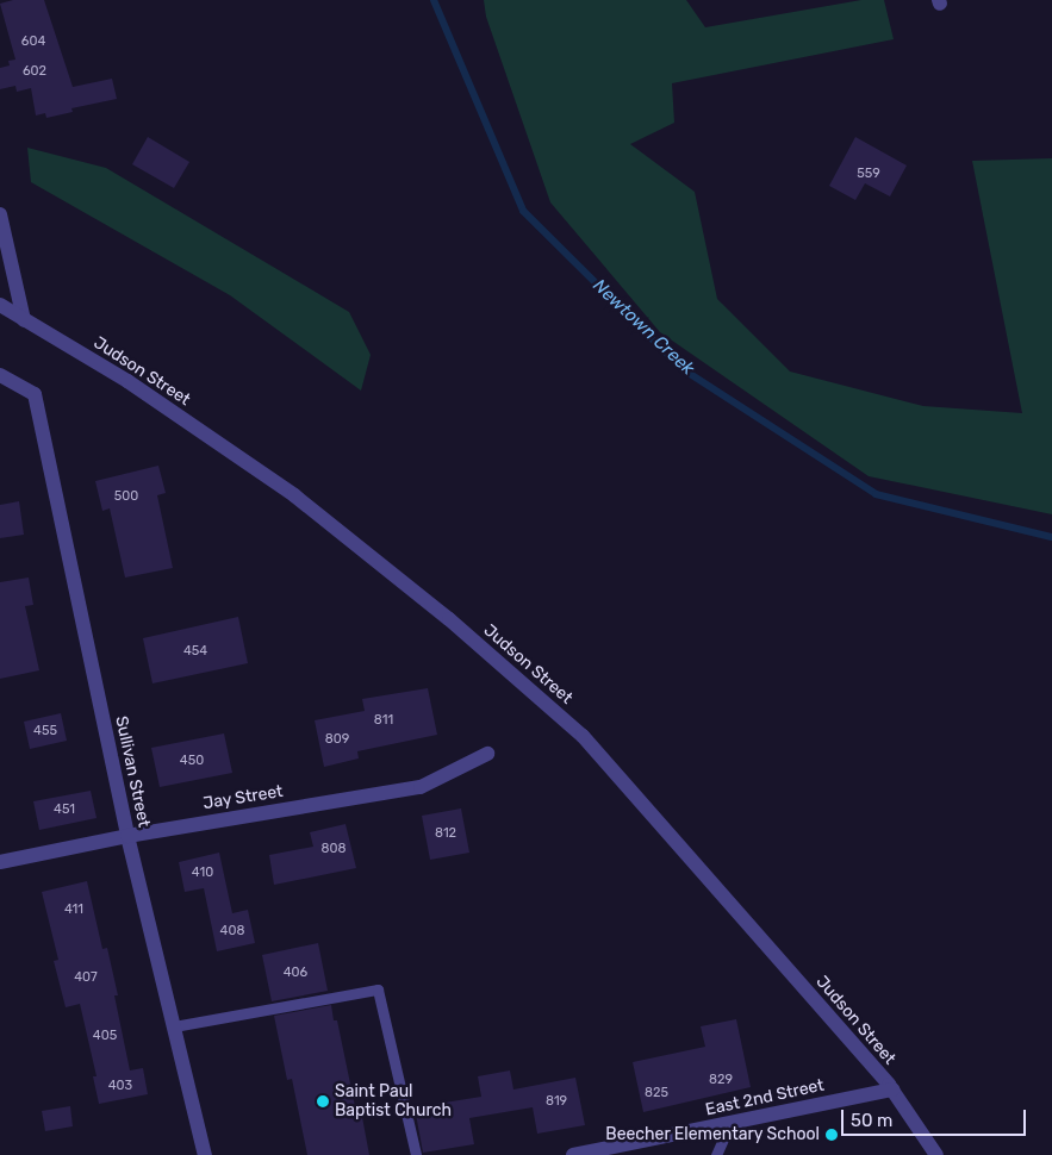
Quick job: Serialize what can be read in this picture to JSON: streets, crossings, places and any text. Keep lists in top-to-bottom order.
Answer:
{
  "streets": {
    "street": [
      "Judson Street",
      "Sullivan Street",
      "Jay Street",
      "East 2nd Street"
    ]
  },
  "crossings": [
    ["Judson Street", "East 2nd Street"],
    ["Sullivan Street", "Jay Street"]
  ],
  "water": ["Newtown Creek"],
  "places": ["Saint Paul Baptist Church", "Beecher Elementary School"],
  "house_numbers": [
    "604",
    "602",
    "559",
    "500",
    "454",
    "811",
    "455",
    "809",
    "450",
    "451",
    "812",
    "808",
    "410",
    "411",
    "408",
    "406",
    "407",
    "405",
    "829",
    "403",
    "825",
    "819"
  ],
  "scale_bar": "50 m"
}
